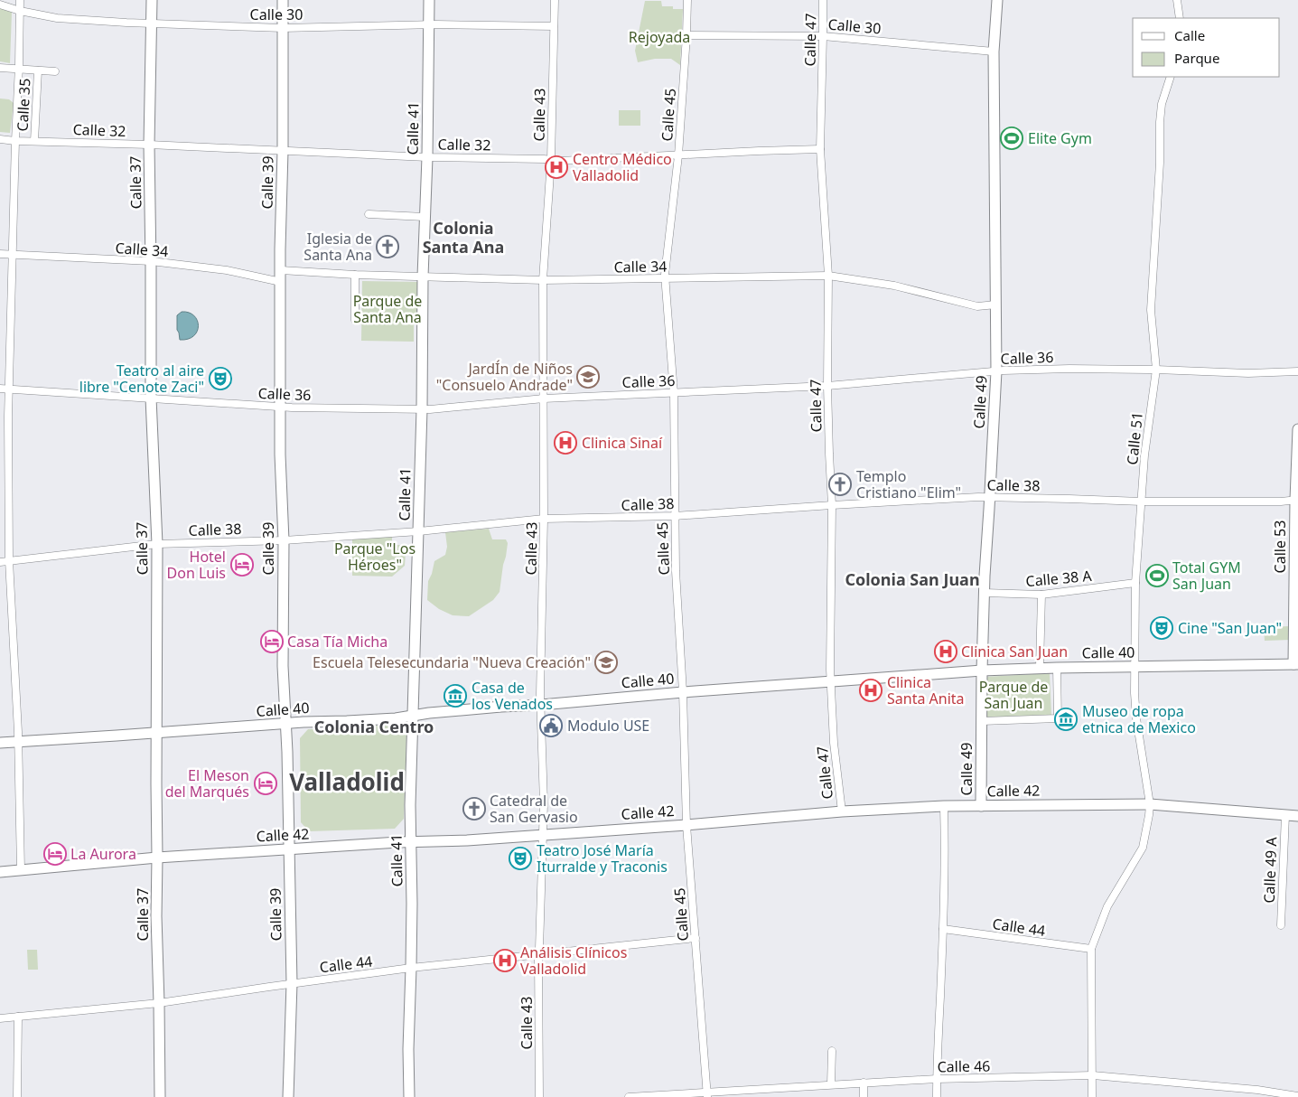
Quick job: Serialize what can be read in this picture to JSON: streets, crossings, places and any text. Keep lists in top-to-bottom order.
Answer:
{
  "streets": {
    "main road": [
      "Calle 41",
      "Calle 37",
      "Calle 39",
      "Calle 49",
      "Calle 53",
      "Calle 40",
      "Calle 42"
    ],
    "street": [
      "Calle 30",
      "Calle 47",
      "Calle 35",
      "Calle 43",
      "Calle 45",
      "Calle 32",
      "Calle 34",
      "Calle 36",
      "Calle 51",
      "Calle 38",
      "Calle 38 A",
      "Calle 49 A",
      "Calle 44",
      "Calle 46"
    ]
  },
  "crossings": [
    ["Calle 30", "Calle 47"],
    ["Calle 30", "Calle 35"],
    ["Calle 30", "Calle 43"],
    ["Calle 30", "Calle 45"],
    ["Calle 30", "Calle 41"],
    ["Calle 30", "Calle 37"],
    ["Calle 30", "Calle 39"],
    ["Calle 30", "Calle 49"],
    ["Calle 47", "Calle 32"],
    ["Calle 47", "Calle 34"],
    ["Calle 47", "Calle 36"],
    ["Calle 47", "Calle 38"],
    ["Calle 47", "Calle 40"],
    ["Calle 47", "Calle 42"],
    ["Calle 35", "Calle 32"],
    ["Calle 35", "Calle 34"],
    ["Calle 35", "Calle 36"],
    ["Calle 35", "Calle 38"],
    ["Calle 35", "Calle 40"],
    ["Calle 35", "Calle 42"],
    ["Calle 43", "Calle 32"],
    ["Calle 43", "Calle 34"],
    ["Calle 43", "Calle 36"],
    ["Calle 43", "Calle 38"],
    ["Calle 43", "Calle 40"],
    ["Calle 43", "Calle 42"],
    ["Calle 43", "Calle 44"],
    ["Calle 45", "Calle 32"],
    ["Calle 45", "Calle 34"],
    ["Calle 45", "Calle 36"],
    ["Calle 45", "Calle 38"],
    ["Calle 45", "Calle 40"],
    ["Calle 45", "Calle 42"],
    ["Calle 45", "Calle 44"],
    ["Calle 45", "Calle 46"],
    ["Calle 41", "Calle 32"],
    ["Calle 41", "Calle 34"],
    ["Calle 41", "Calle 36"],
    ["Calle 41", "Calle 38"],
    ["Calle 41", "Calle 40"],
    ["Calle 41", "Calle 42"],
    ["Calle 41", "Calle 44"],
    ["Calle 32", "Calle 37"],
    ["Calle 32", "Calle 39"],
    ["Calle 37", "Calle 34"],
    ["Calle 37", "Calle 36"],
    ["Calle 37", "Calle 38"],
    ["Calle 37", "Calle 40"],
    ["Calle 37", "Calle 42"],
    ["Calle 37", "Calle 44"],
    ["Calle 39", "Calle 34"],
    ["Calle 39", "Calle 36"],
    ["Calle 39", "Calle 38"],
    ["Calle 39", "Calle 40"],
    ["Calle 39", "Calle 42"],
    ["Calle 39", "Calle 44"],
    ["Calle 34", "Calle 49"],
    ["Calle 36", "Calle 49"],
    ["Calle 36", "Calle 51"],
    ["Calle 49", "Calle 38"],
    ["Calle 49", "Calle 38 A"],
    ["Calle 49", "Calle 40"],
    ["Calle 49", "Calle 42"],
    ["Calle 51", "Calle 38"],
    ["Calle 51", "Calle 38 A"],
    ["Calle 51", "Calle 40"],
    ["Calle 51", "Calle 42"],
    ["Calle 38", "Calle 53"],
    ["Calle 53", "Calle 40"],
    ["Calle 42", "Calle 49 A"]
  ],
  "districts": [
    "Colonia Santa Ana",
    "Colonia San Juan",
    "Colonia Centro",
    "Valladolid"
  ],
  "parks": [
    "Rejoyada",
    "Parque de Santa Ana",
    "Parque \"Los Héroes\"",
    "Parque de San Juan"
  ],
  "places": {
    "sports": ["Elite Gym", "Total GYM San Juan"],
    "hospital": [
      "Centro Médico Valladolid",
      "Clinica Sinaí",
      "Clinica San Juan",
      "Clinica Santa Anita",
      "Análisis Clínicos Valladolid"
    ],
    "church": ["Iglesia de Santa Ana", "Templo Cristiano \"Elim\"", "Catedral de San Gervasio"],
    "school or university": ["JardÍn de Niños \"Consuelo Andrade\"", "Escuela Telesecundaria \"Nueva Creación\""],
    "theatre": ["Teatro al aire libre \"Cenote Zaci\"", "Cine \"San Juan\"", "Teatro José María Iturralde y Traconis"],
    "hotel": [
      "Hotel Don Luis",
      "Casa Tía Micha",
      "El Meson del Marqués",
      "La Aurora"
    ],
    "museum": ["Casa de los Venados", "Museo de ropa etnica de Mexico"],
    "public building": ["Modulo USE"]
  },
  "legend": ["Calle", "Parque"]
}
